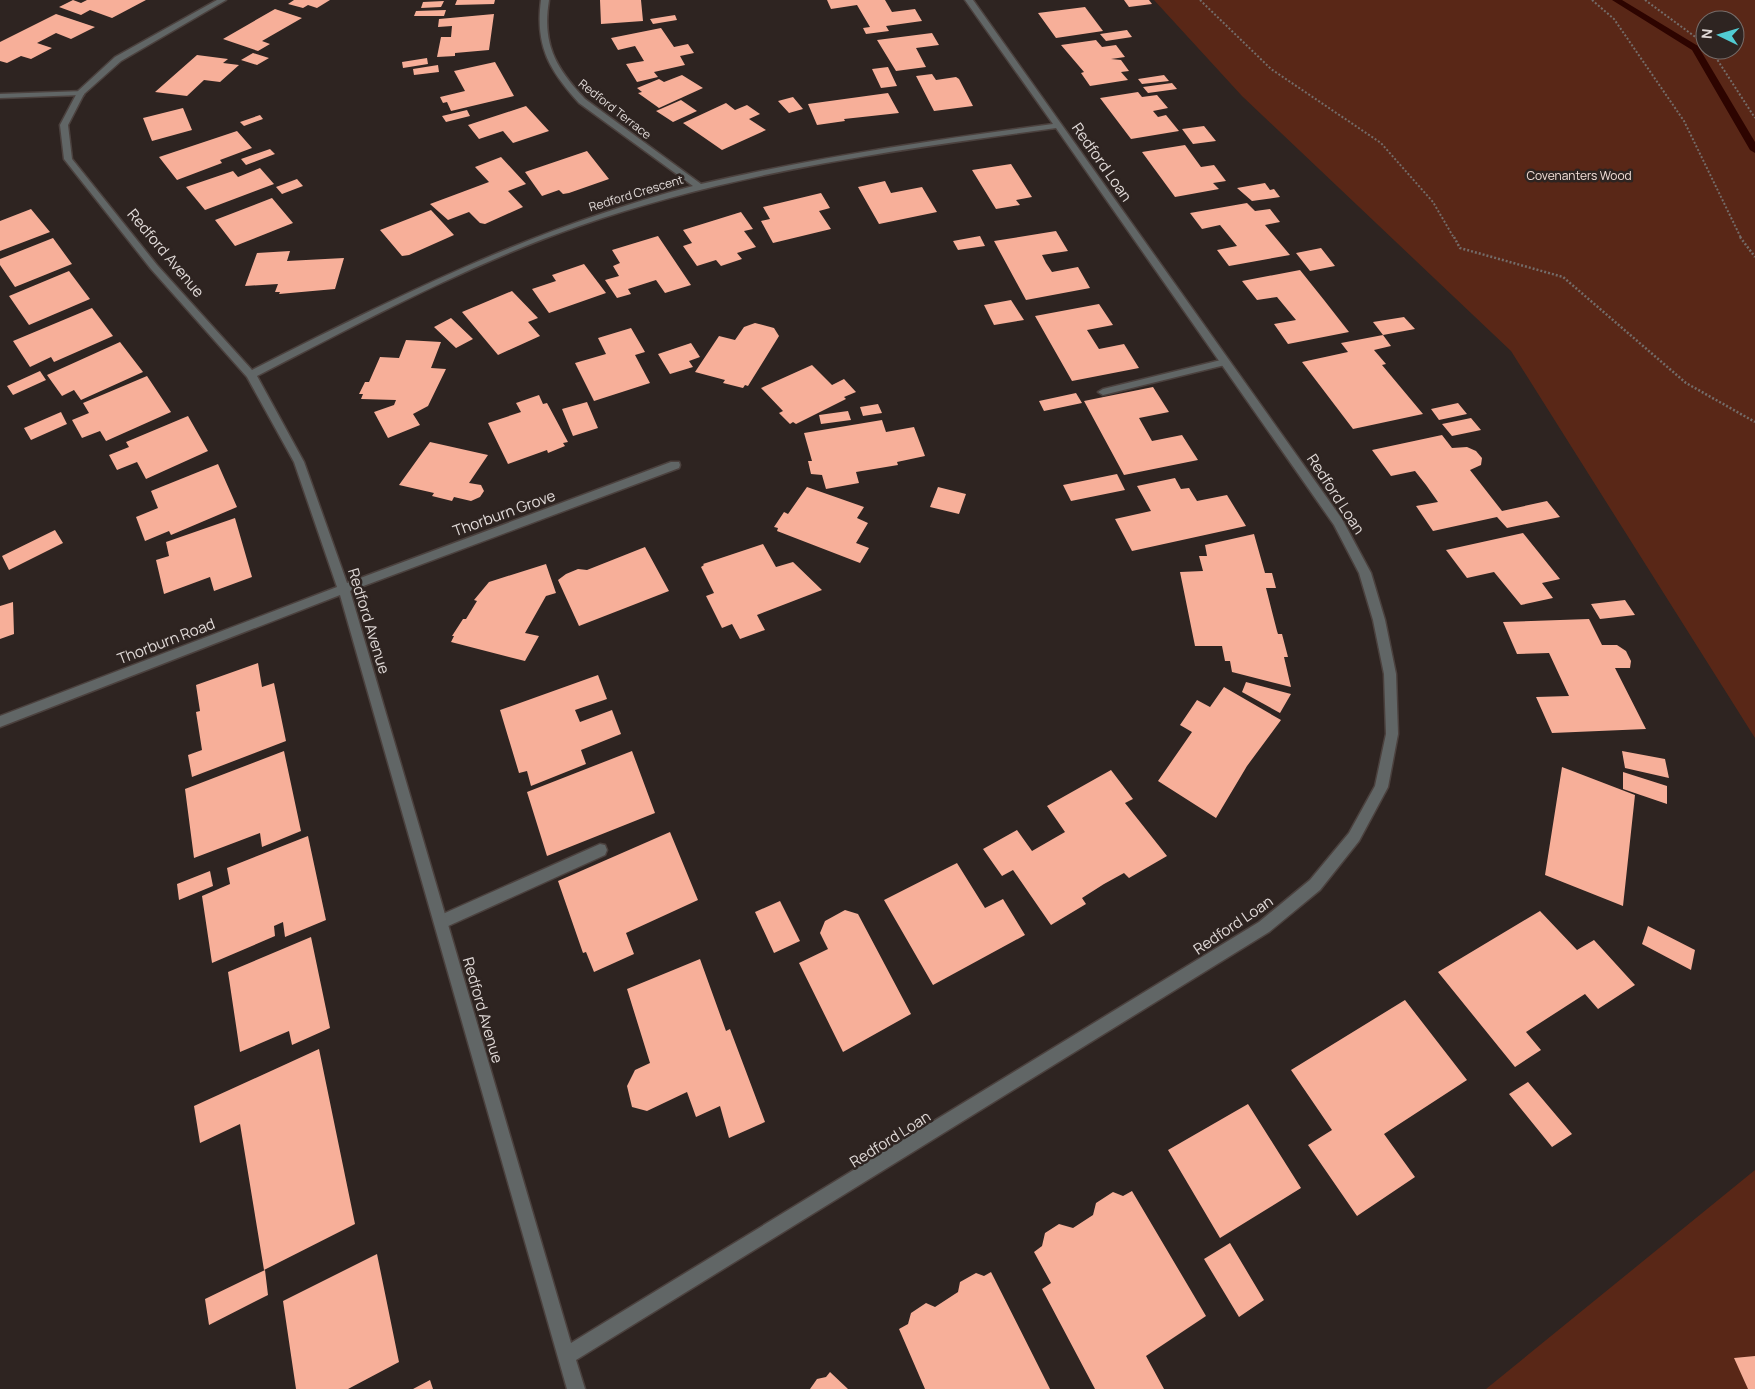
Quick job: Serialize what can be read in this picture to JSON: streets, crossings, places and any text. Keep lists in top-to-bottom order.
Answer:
{
  "streets": {
    "street": [
      "Redford Terrace",
      "Redford Loan",
      "Redford Crescent",
      "Redford Avenue",
      "Thorburn Grove",
      "Thorburn Road"
    ]
  },
  "crossings": [
    ["Redford Terrace", "Redford Crescent"],
    ["Redford Loan", "Redford Crescent"],
    ["Redford Loan", "Redford Avenue"],
    ["Redford Crescent", "Redford Avenue"],
    ["Redford Avenue", "Thorburn Grove"],
    ["Redford Avenue", "Thorburn Road"],
    ["Thorburn Grove", "Thorburn Road"]
  ],
  "parks": ["Covenanters Wood"],
  "north": "left"
}
